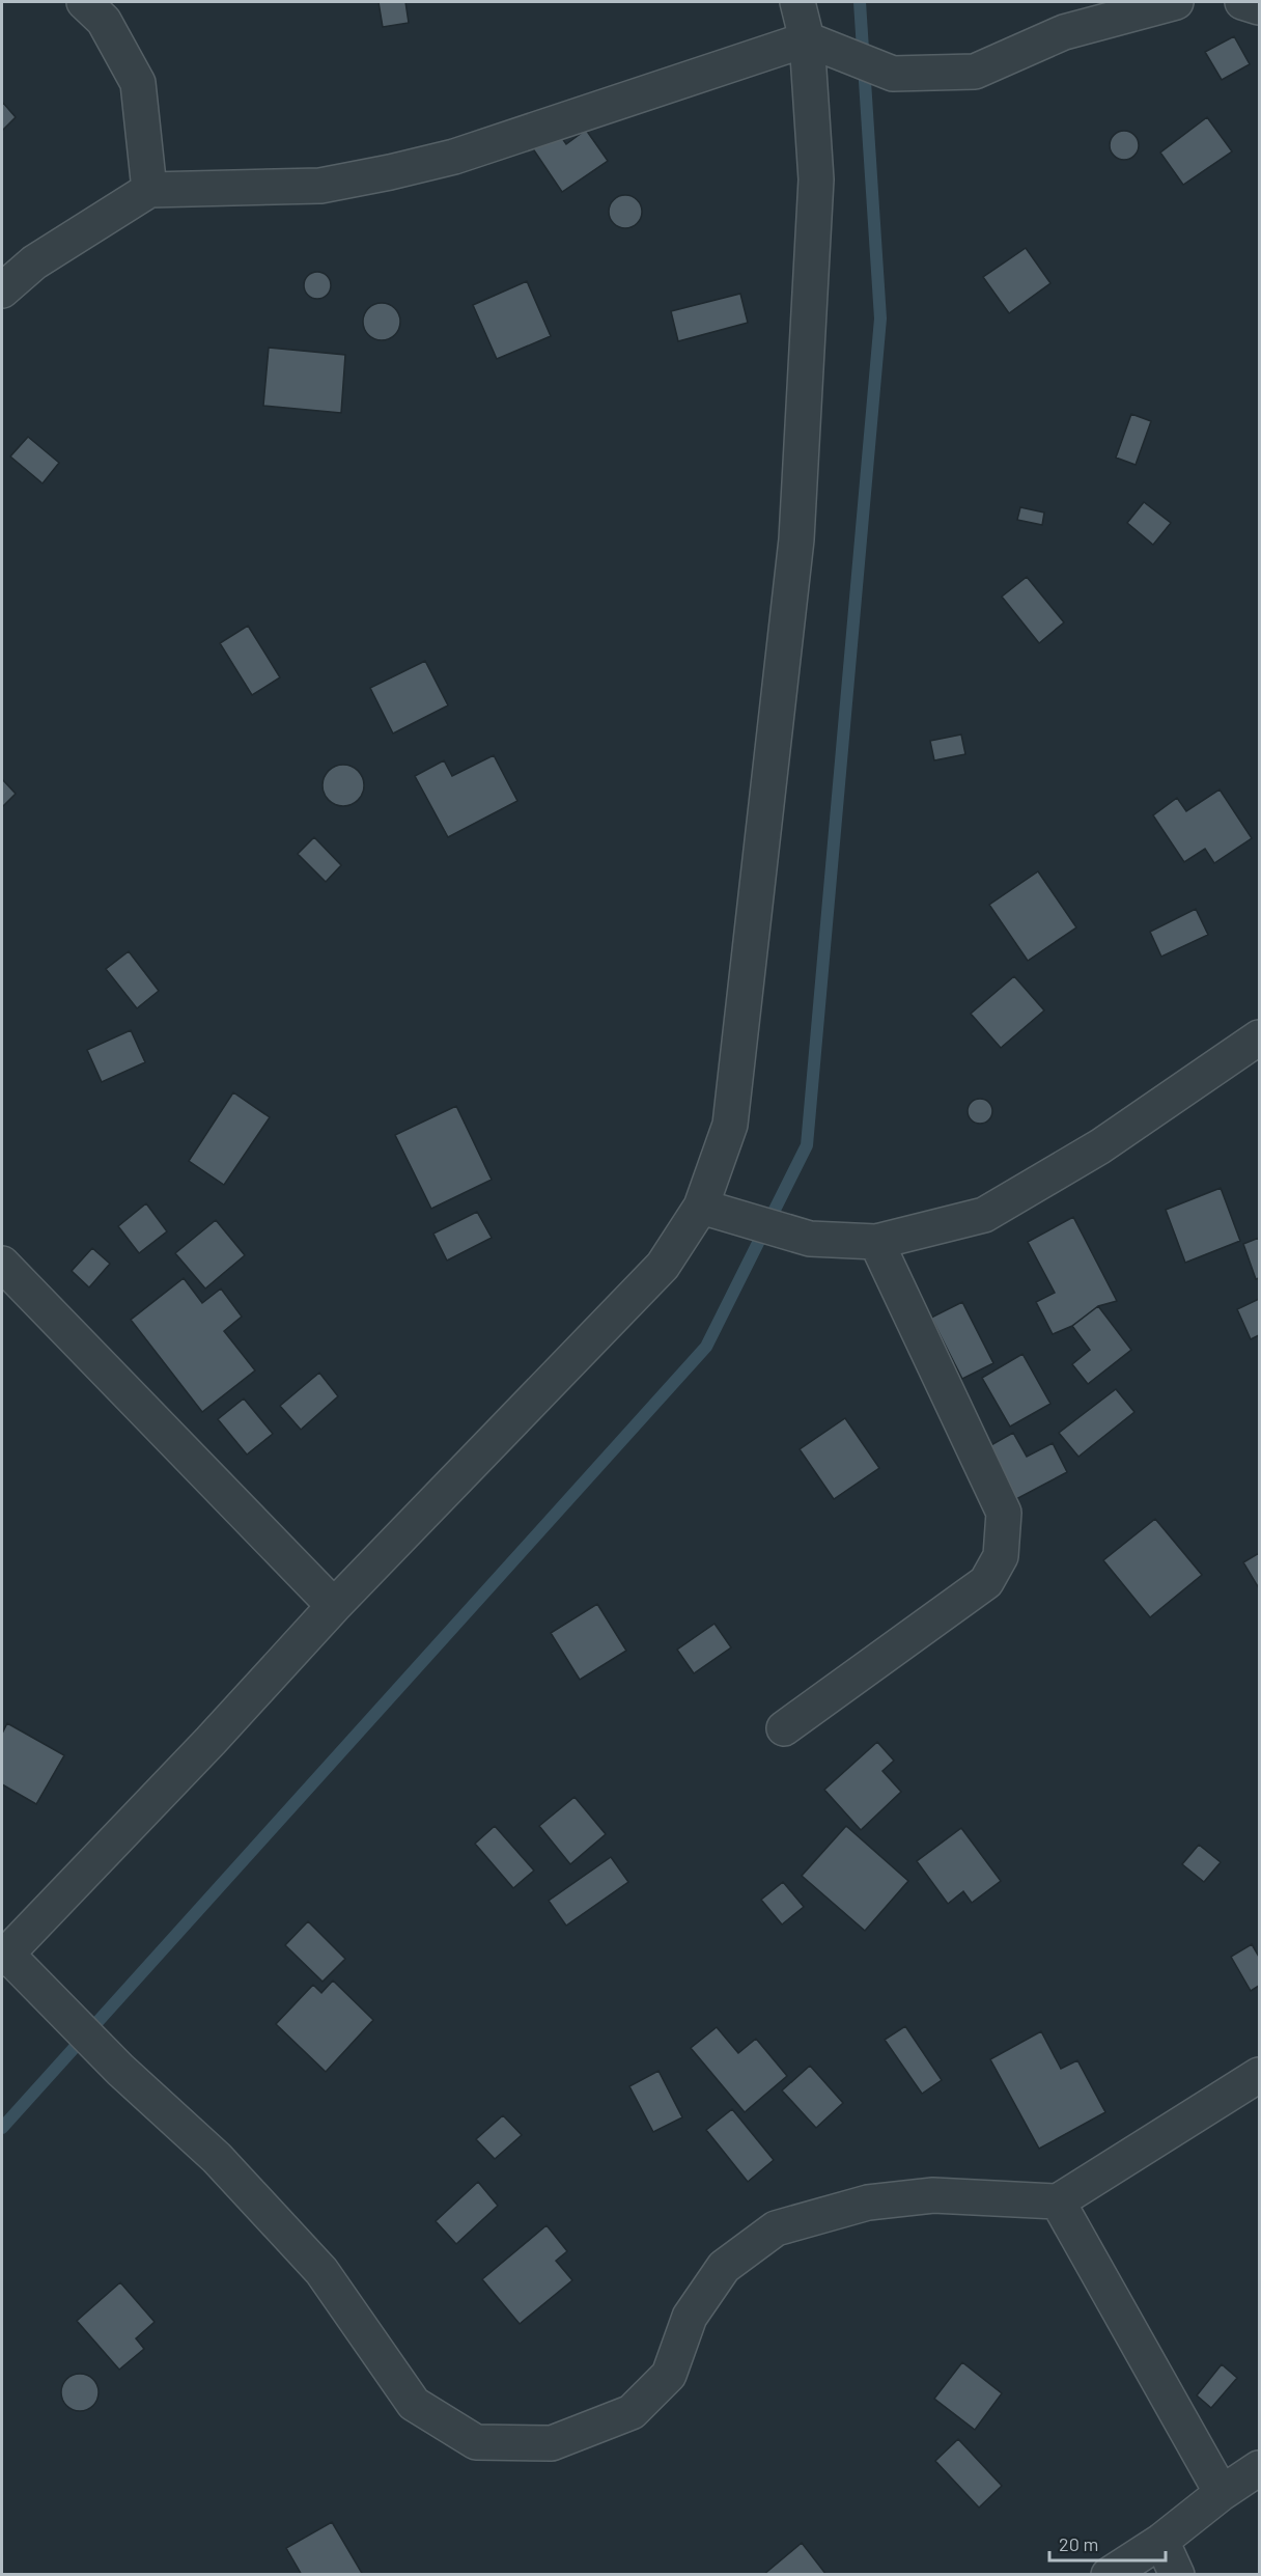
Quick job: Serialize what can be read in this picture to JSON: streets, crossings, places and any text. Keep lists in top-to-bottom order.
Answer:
{
  "scale_bar": "20 m"
}
